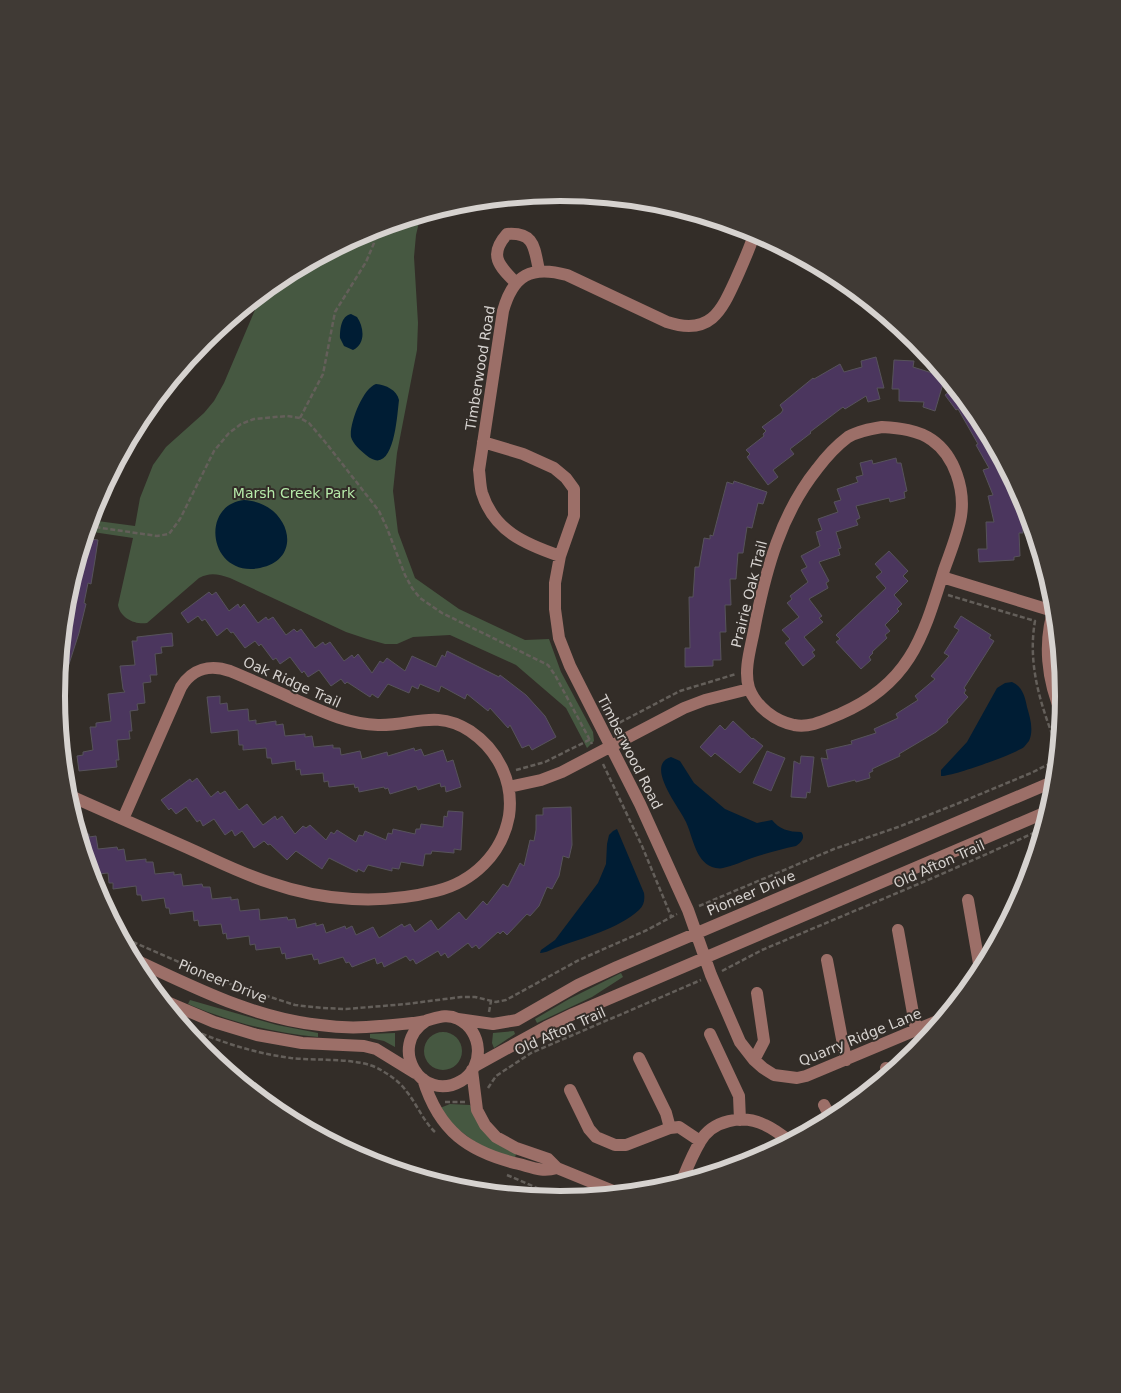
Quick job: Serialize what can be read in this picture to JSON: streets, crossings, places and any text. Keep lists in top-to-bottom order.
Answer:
{
  "streets": {
    "street": [
      "Timberwood Road",
      "Prairie Oak Trail",
      "Oak Ridge Trail",
      "Pioneer Drive",
      "Quarry Ridge Lane"
    ],
    "path": ["Old Afton Trail"]
  },
  "crossings": [
    ["Timberwood Road", "Pioneer Drive"],
    ["Timberwood Road", "Quarry Ridge Lane"]
  ],
  "parks": ["Marsh Creek Park"]
}
